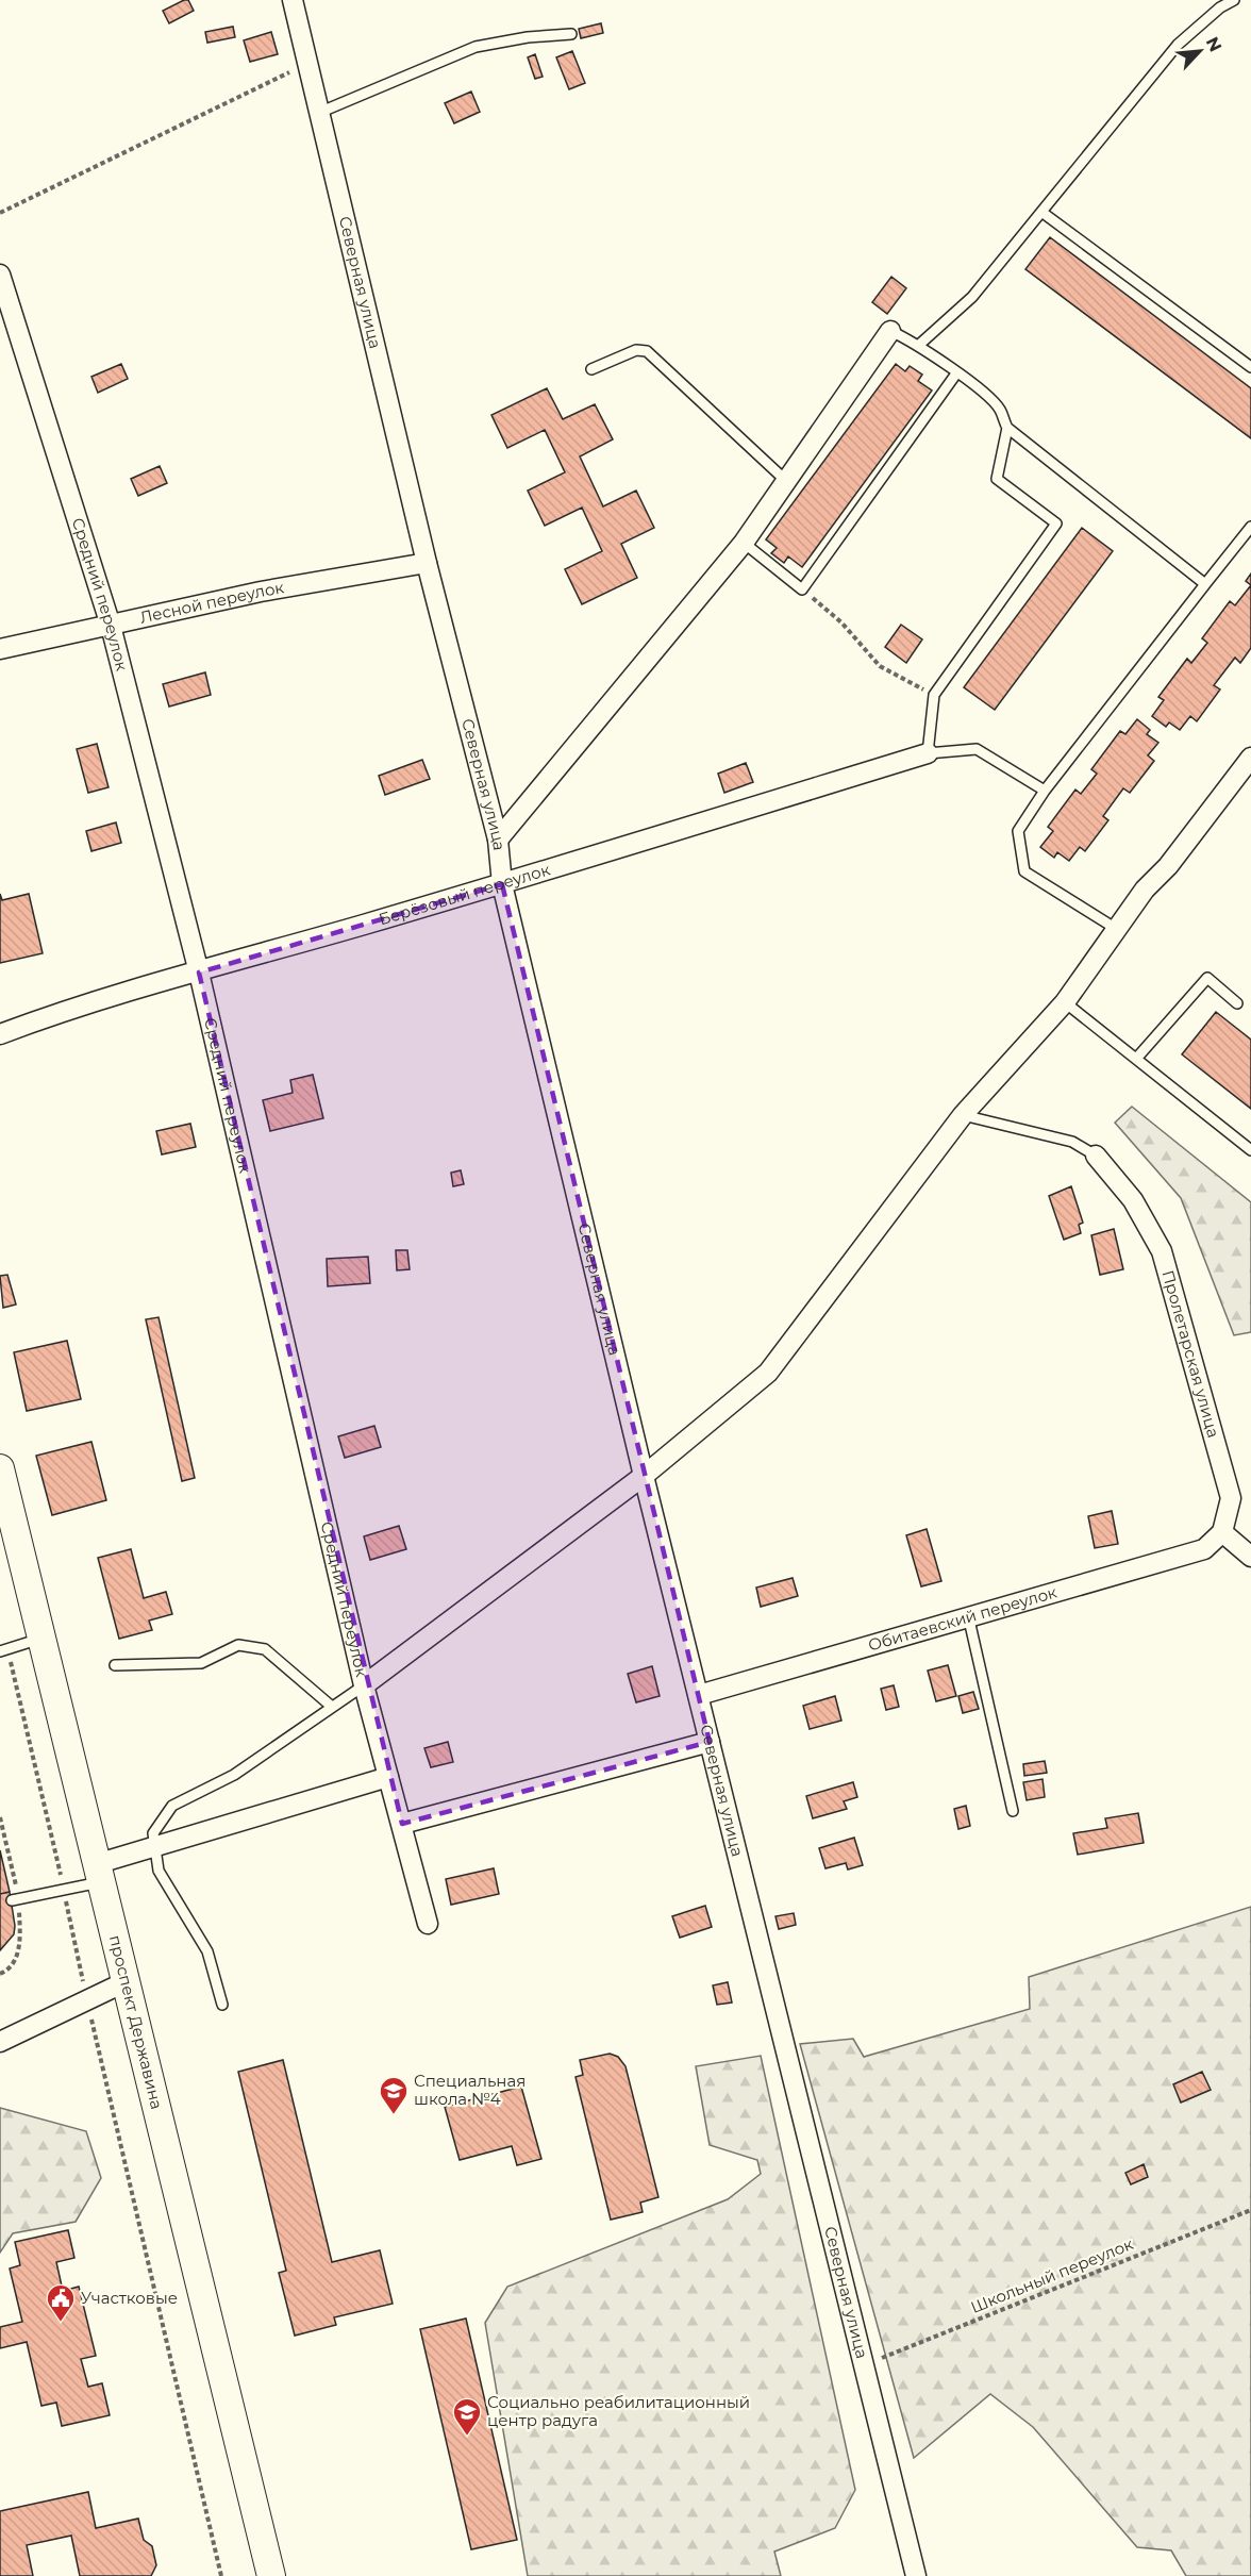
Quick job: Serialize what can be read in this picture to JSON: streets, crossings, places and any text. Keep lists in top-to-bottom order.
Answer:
{
  "streets": {
    "main road": ["проспект Державина"],
    "street": [
      "Северная улица",
      "Средний переулок",
      "Лесной переулок",
      "Берёзовый переулок",
      "Пролетарская улица",
      "Обитаевский переулок"
    ],
    "path": ["Школьный переулок"]
  },
  "crossings": [
    ["Северная улица", "Лесной переулок"],
    ["Северная улица", "Берёзовый переулок"],
    ["Северная улица", "Обитаевский переулок"],
    ["Северная улица", "Школьный переулок"],
    ["Средний переулок", "Лесной переулок"],
    ["Средний переулок", "Берёзовый переулок"],
    ["Пролетарская улица", "Обитаевский переулок"]
  ],
  "places": {
    "school or university": ["Специальная школа №4", "Социально реабилитационный центр радуга"],
    "public building": ["Участковые"]
  },
  "north": "top right"
}
